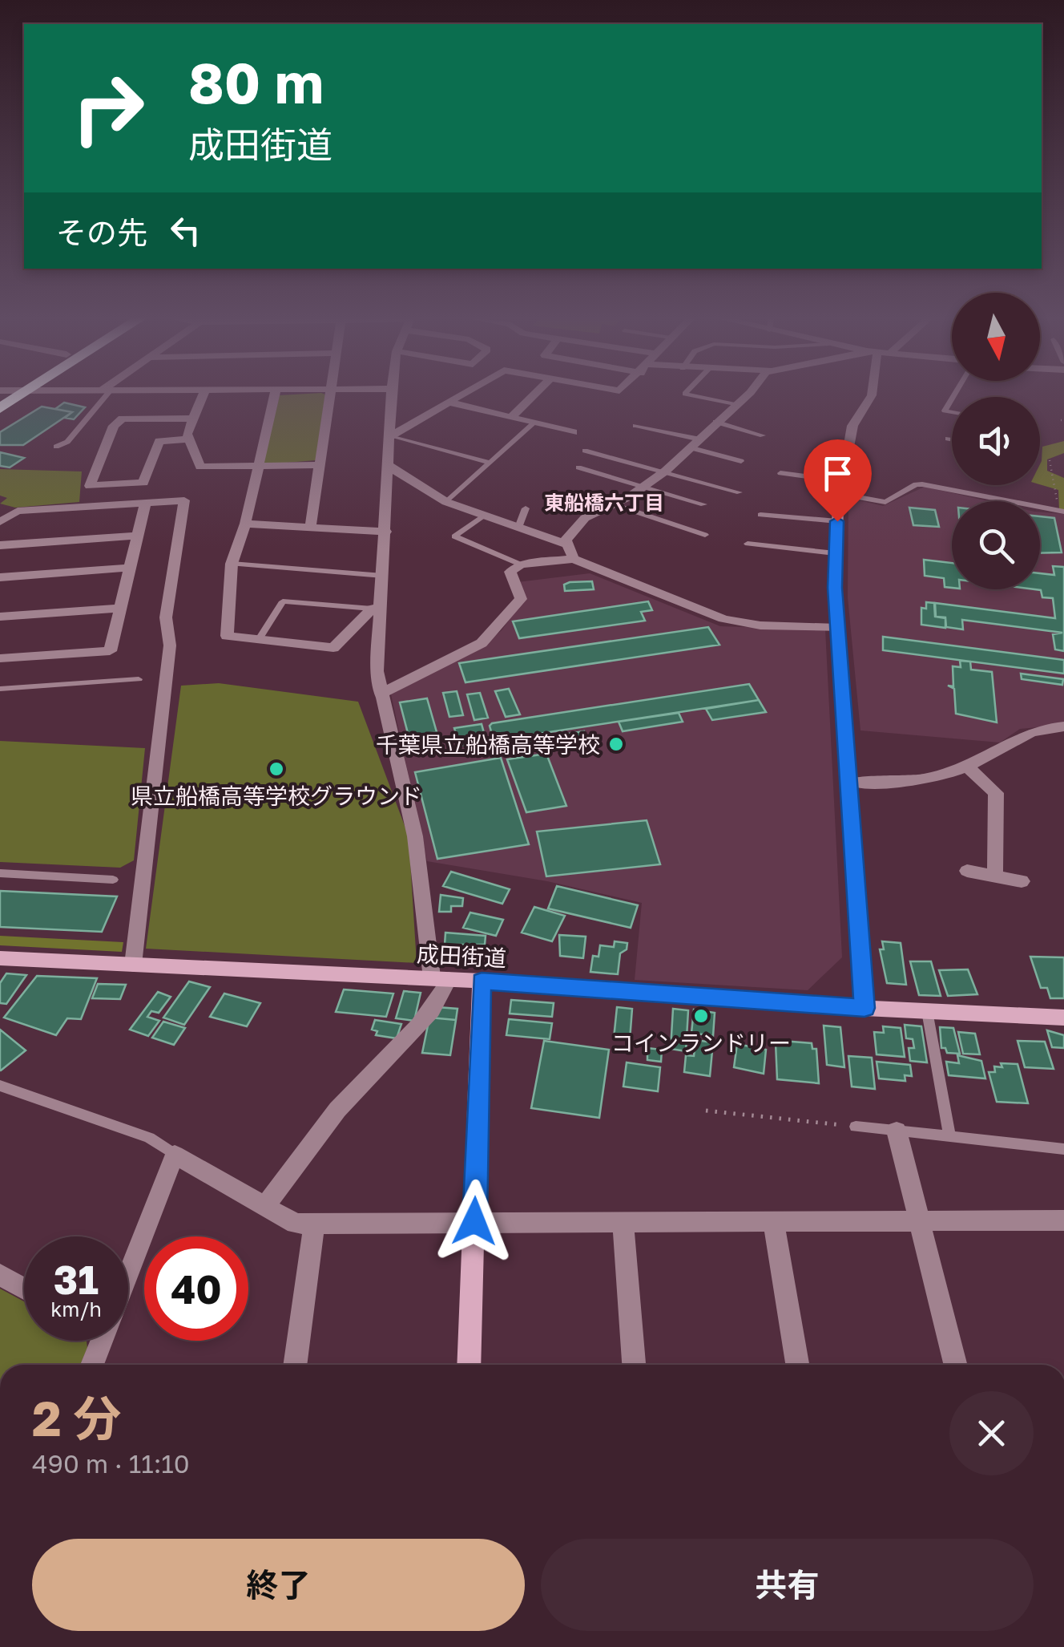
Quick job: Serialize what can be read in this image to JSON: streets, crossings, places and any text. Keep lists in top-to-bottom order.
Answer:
{
  "streets": {
    "street": ["成田街道"]
  },
  "districts": ["東船橋六丁目"],
  "places": ["千葉県立船橋高等学校", "県立船橋高等学校グラウンド", "コインランドリー"],
  "north": "bottom",
  "page": {
    "turn": ["80 m", "成田街道"],
    "then": "その先",
    "speed": "31 km/h",
    "limit": "40",
    "heading": ["2 分", "490 m · 11:10"],
    "buttons": ["終了", "共有"]
  }
}
